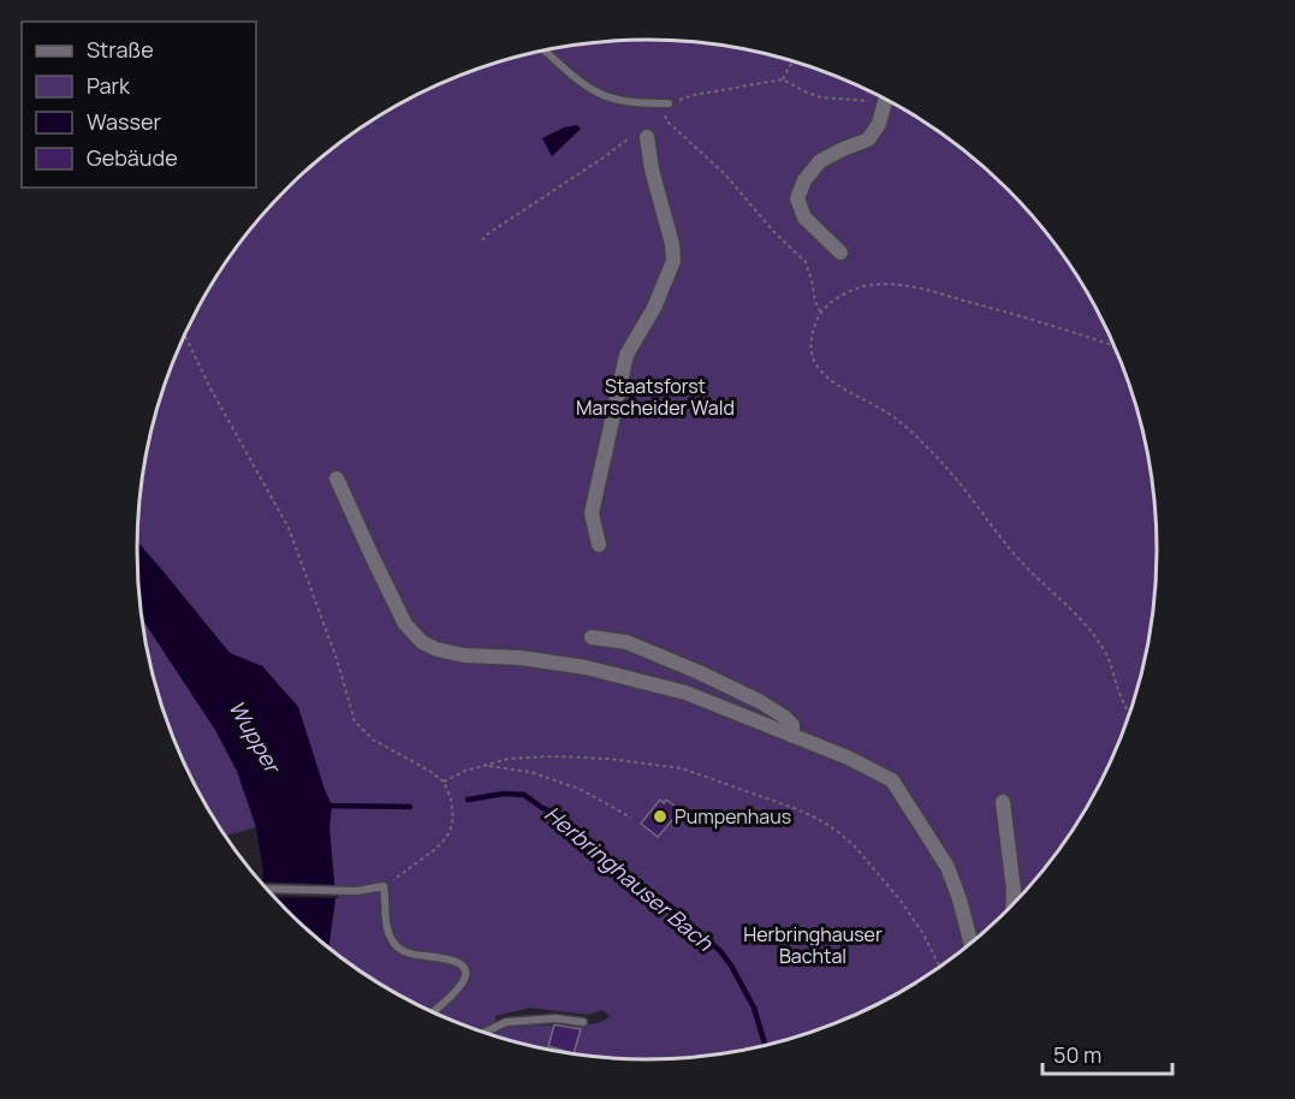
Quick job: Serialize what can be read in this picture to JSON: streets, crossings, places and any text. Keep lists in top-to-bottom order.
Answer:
{
  "water": ["Wupper", "Herbringhauser Bach"],
  "parks": ["Staatsforst Marscheider Wald", "Herbringhauser Bachtal"],
  "places": ["Pumpenhaus"],
  "legend": [
    "Straße",
    "Park",
    "Wasser",
    "Gebäude"
  ],
  "scale_bar": "50 m"
}
